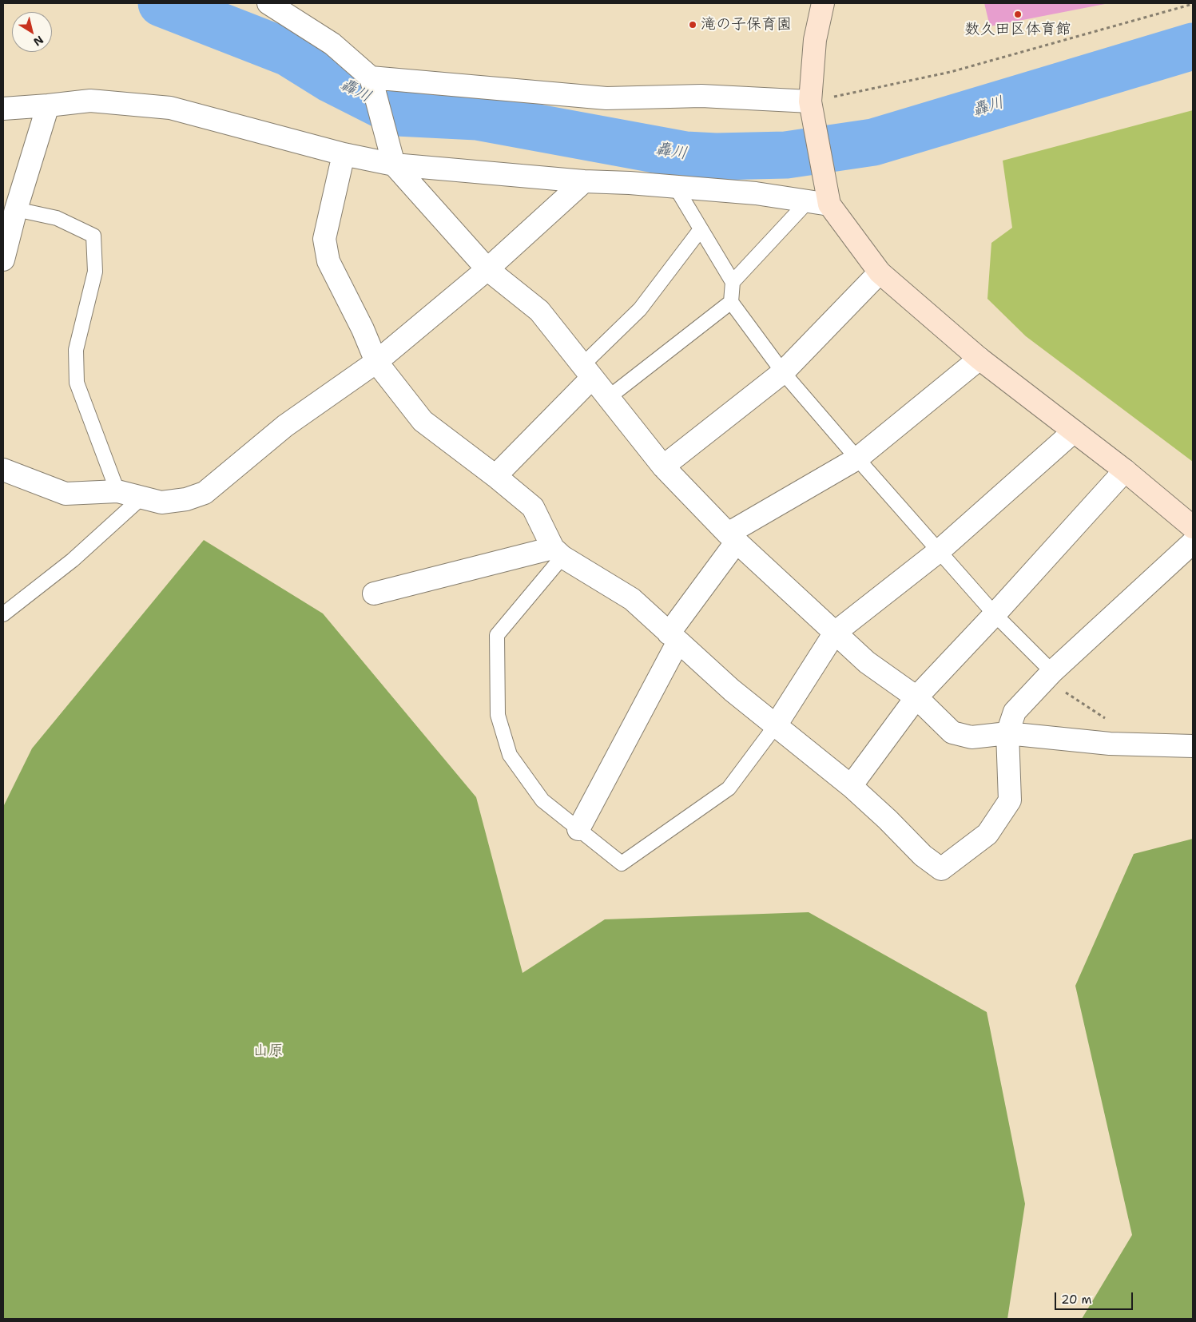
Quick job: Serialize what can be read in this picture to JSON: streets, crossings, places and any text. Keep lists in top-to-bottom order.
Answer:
{
  "water": ["轟川"],
  "parks": ["山原"],
  "places": ["数久田区体育館", "滝の子保育園"],
  "scale_bar": "20 m",
  "north": "bottom right"
}
